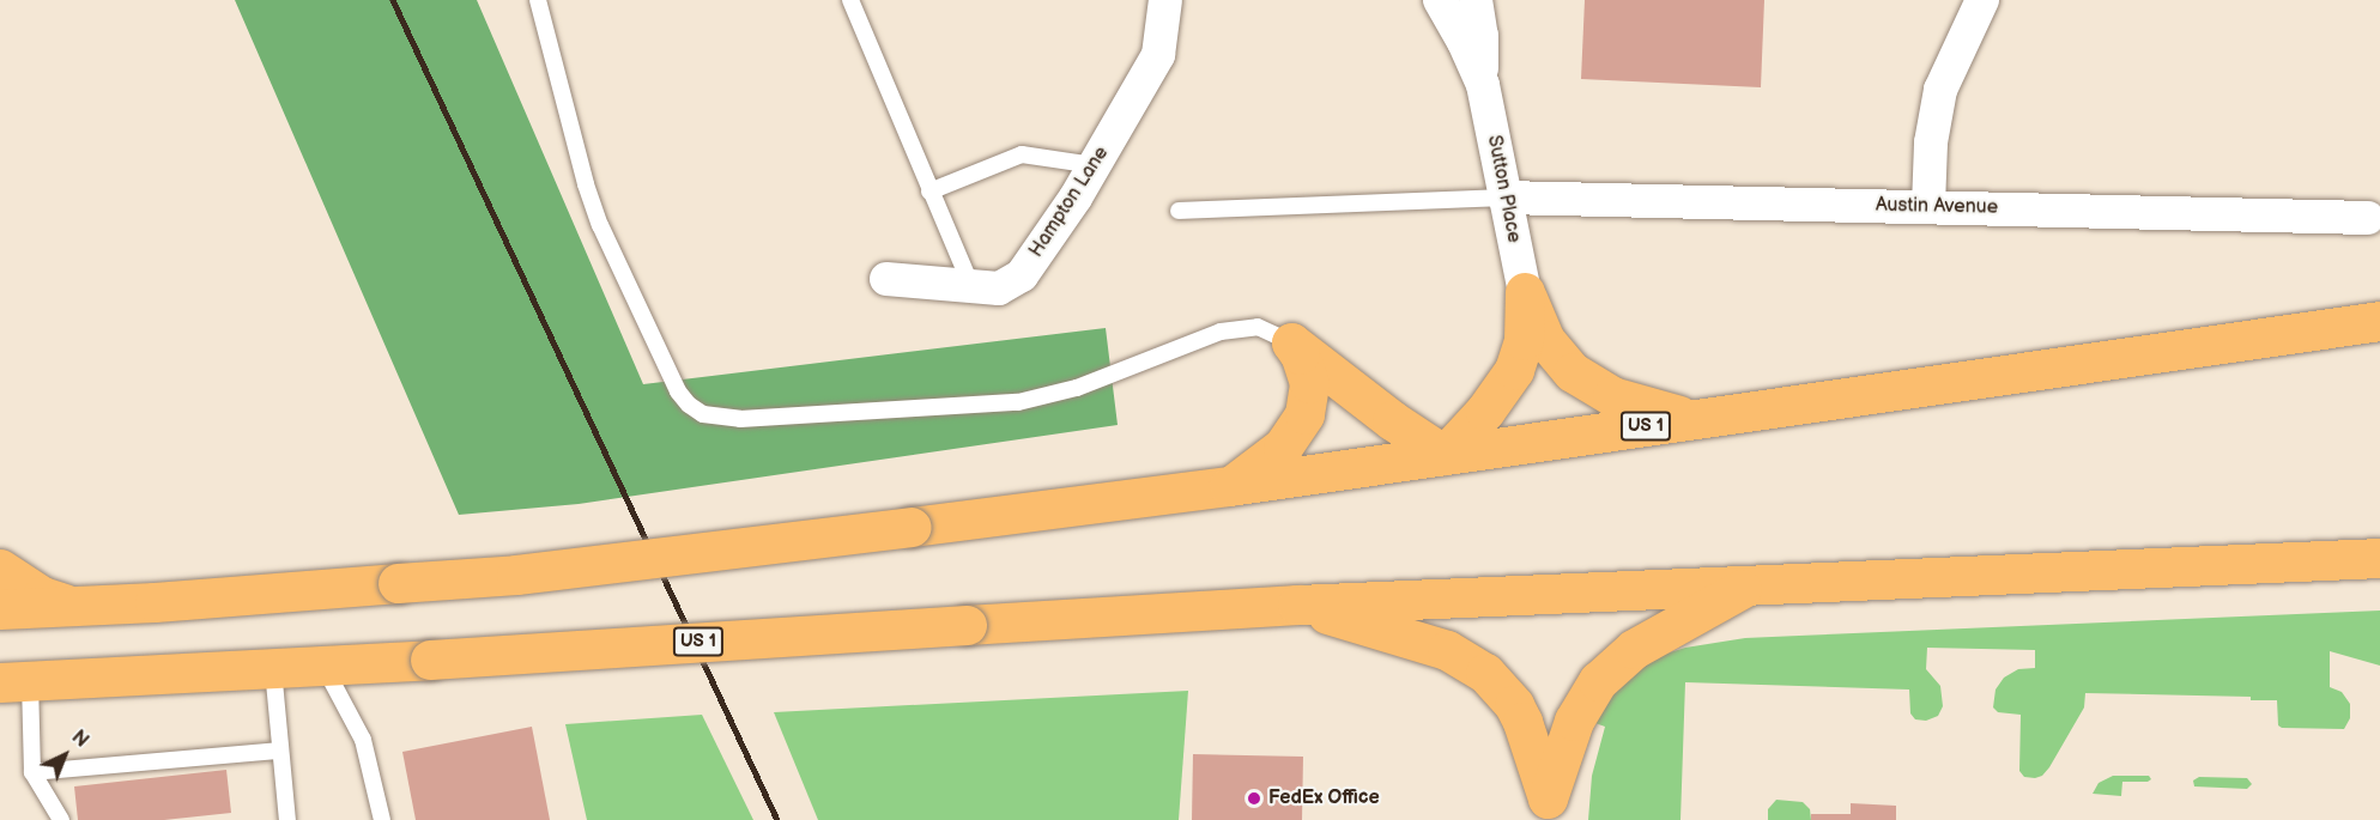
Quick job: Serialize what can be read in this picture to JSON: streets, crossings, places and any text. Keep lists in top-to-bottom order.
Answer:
{
  "streets": {
    "highway": ["US 1"],
    "street": ["Sutton Place", "Hampton Lane", "Austin Avenue"]
  },
  "crossings": [
    ["Sutton Place", "Austin Avenue"]
  ],
  "places": ["FedEx Office"],
  "north": "top right"
}
